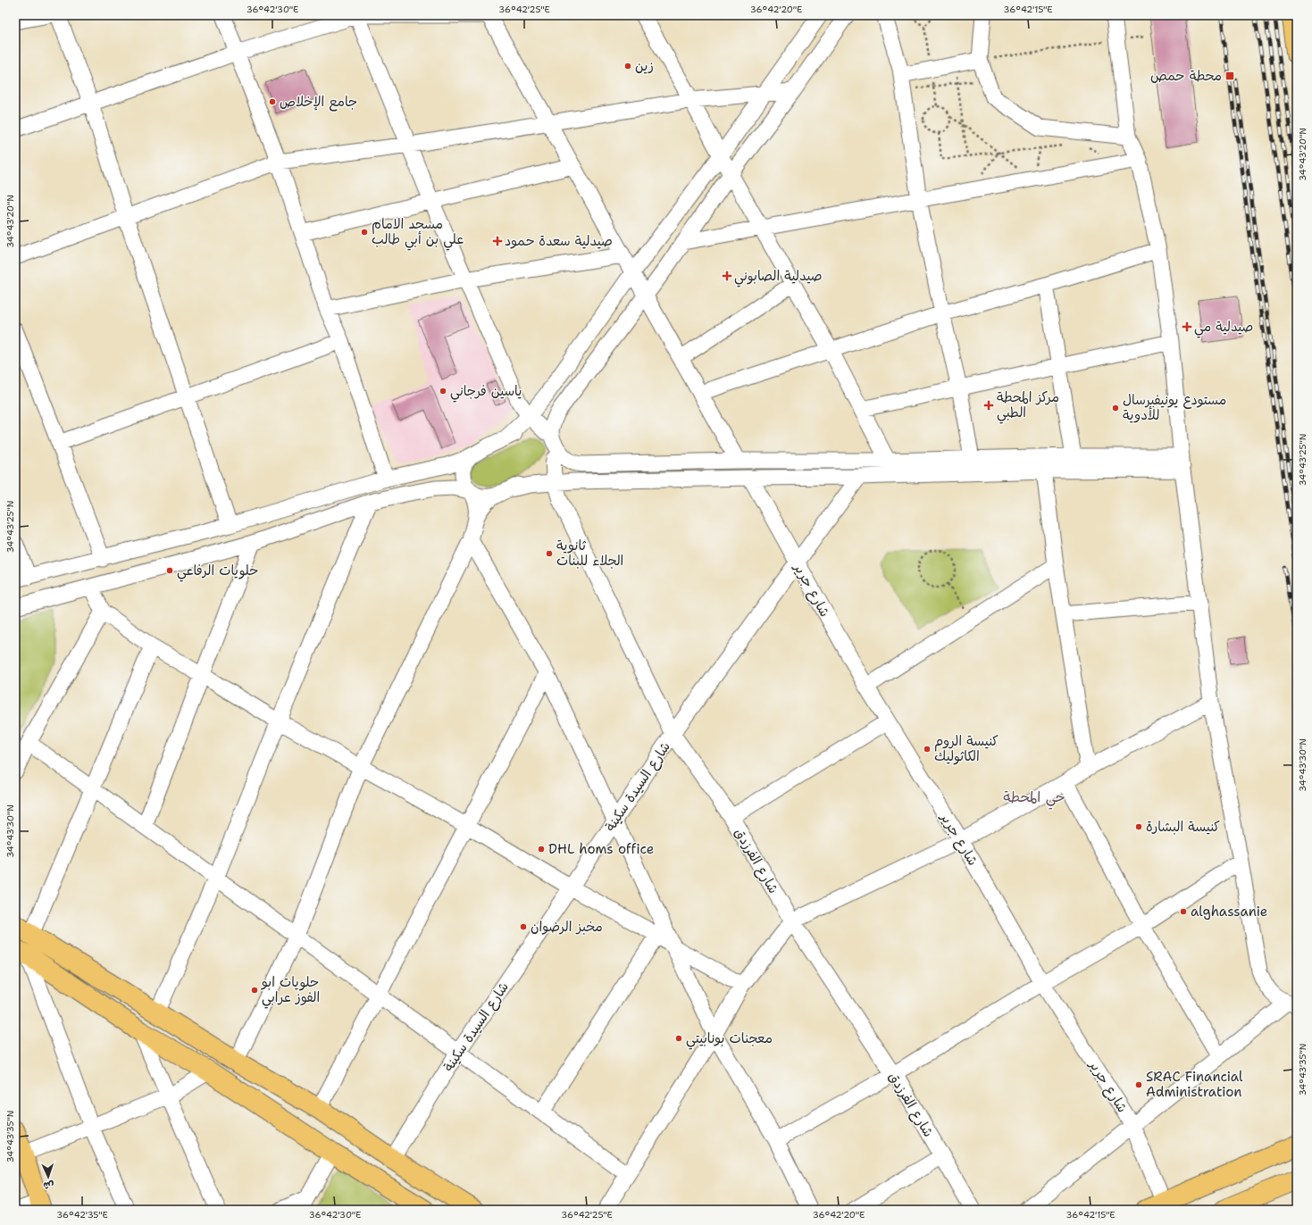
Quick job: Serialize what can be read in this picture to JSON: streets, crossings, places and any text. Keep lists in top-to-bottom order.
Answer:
{
  "streets": {
    "street": ["شارع جرير", "شارع السيدة سكينة", "شارع الفرزدق"]
  },
  "crossings": [
    ["شارع جرير", "شارع السيدة سكينة"],
    ["شارع السيدة سكينة", "شارع الفرزدق"]
  ],
  "districts": ["حي المحطة"],
  "places": {
    "other": [
      "زين",
      "جامع الإخلاص",
      "مسجد الامام علي بن أبي طالب",
      "ياسين فرجاني",
      "مستودع يونيفيرسال للأدوية",
      "ثانوية الجلاء للبنات",
      "حلويات الرفاعي",
      "كنيسة الروم الكاثوليك",
      "كنيسة البشارة",
      "DHL homs office",
      "alghassanie",
      "مخبز الرضوان",
      "حلويات ابو الفوز عرابي",
      "معجنات بونابيتي",
      "SRAC Financial Administration"
    ],
    "transit": ["محطة حمص"],
    "health": [
      "صيدلية سعدة حمود",
      "صيدلية الصابوني",
      "صيدلية مي",
      "مركز المحطة الطبي"
    ]
  },
  "north": "bottom",
  "coordinates": [
    "36°42'30\"E",
    "36°42'25\"E",
    "36°42'20\"E",
    "36°42'15\"E",
    "34°43'20\"N",
    "34°43'25\"N",
    "34°43'30\"N",
    "34°43'35\"N",
    "36°42'35\"E"
  ]
}
